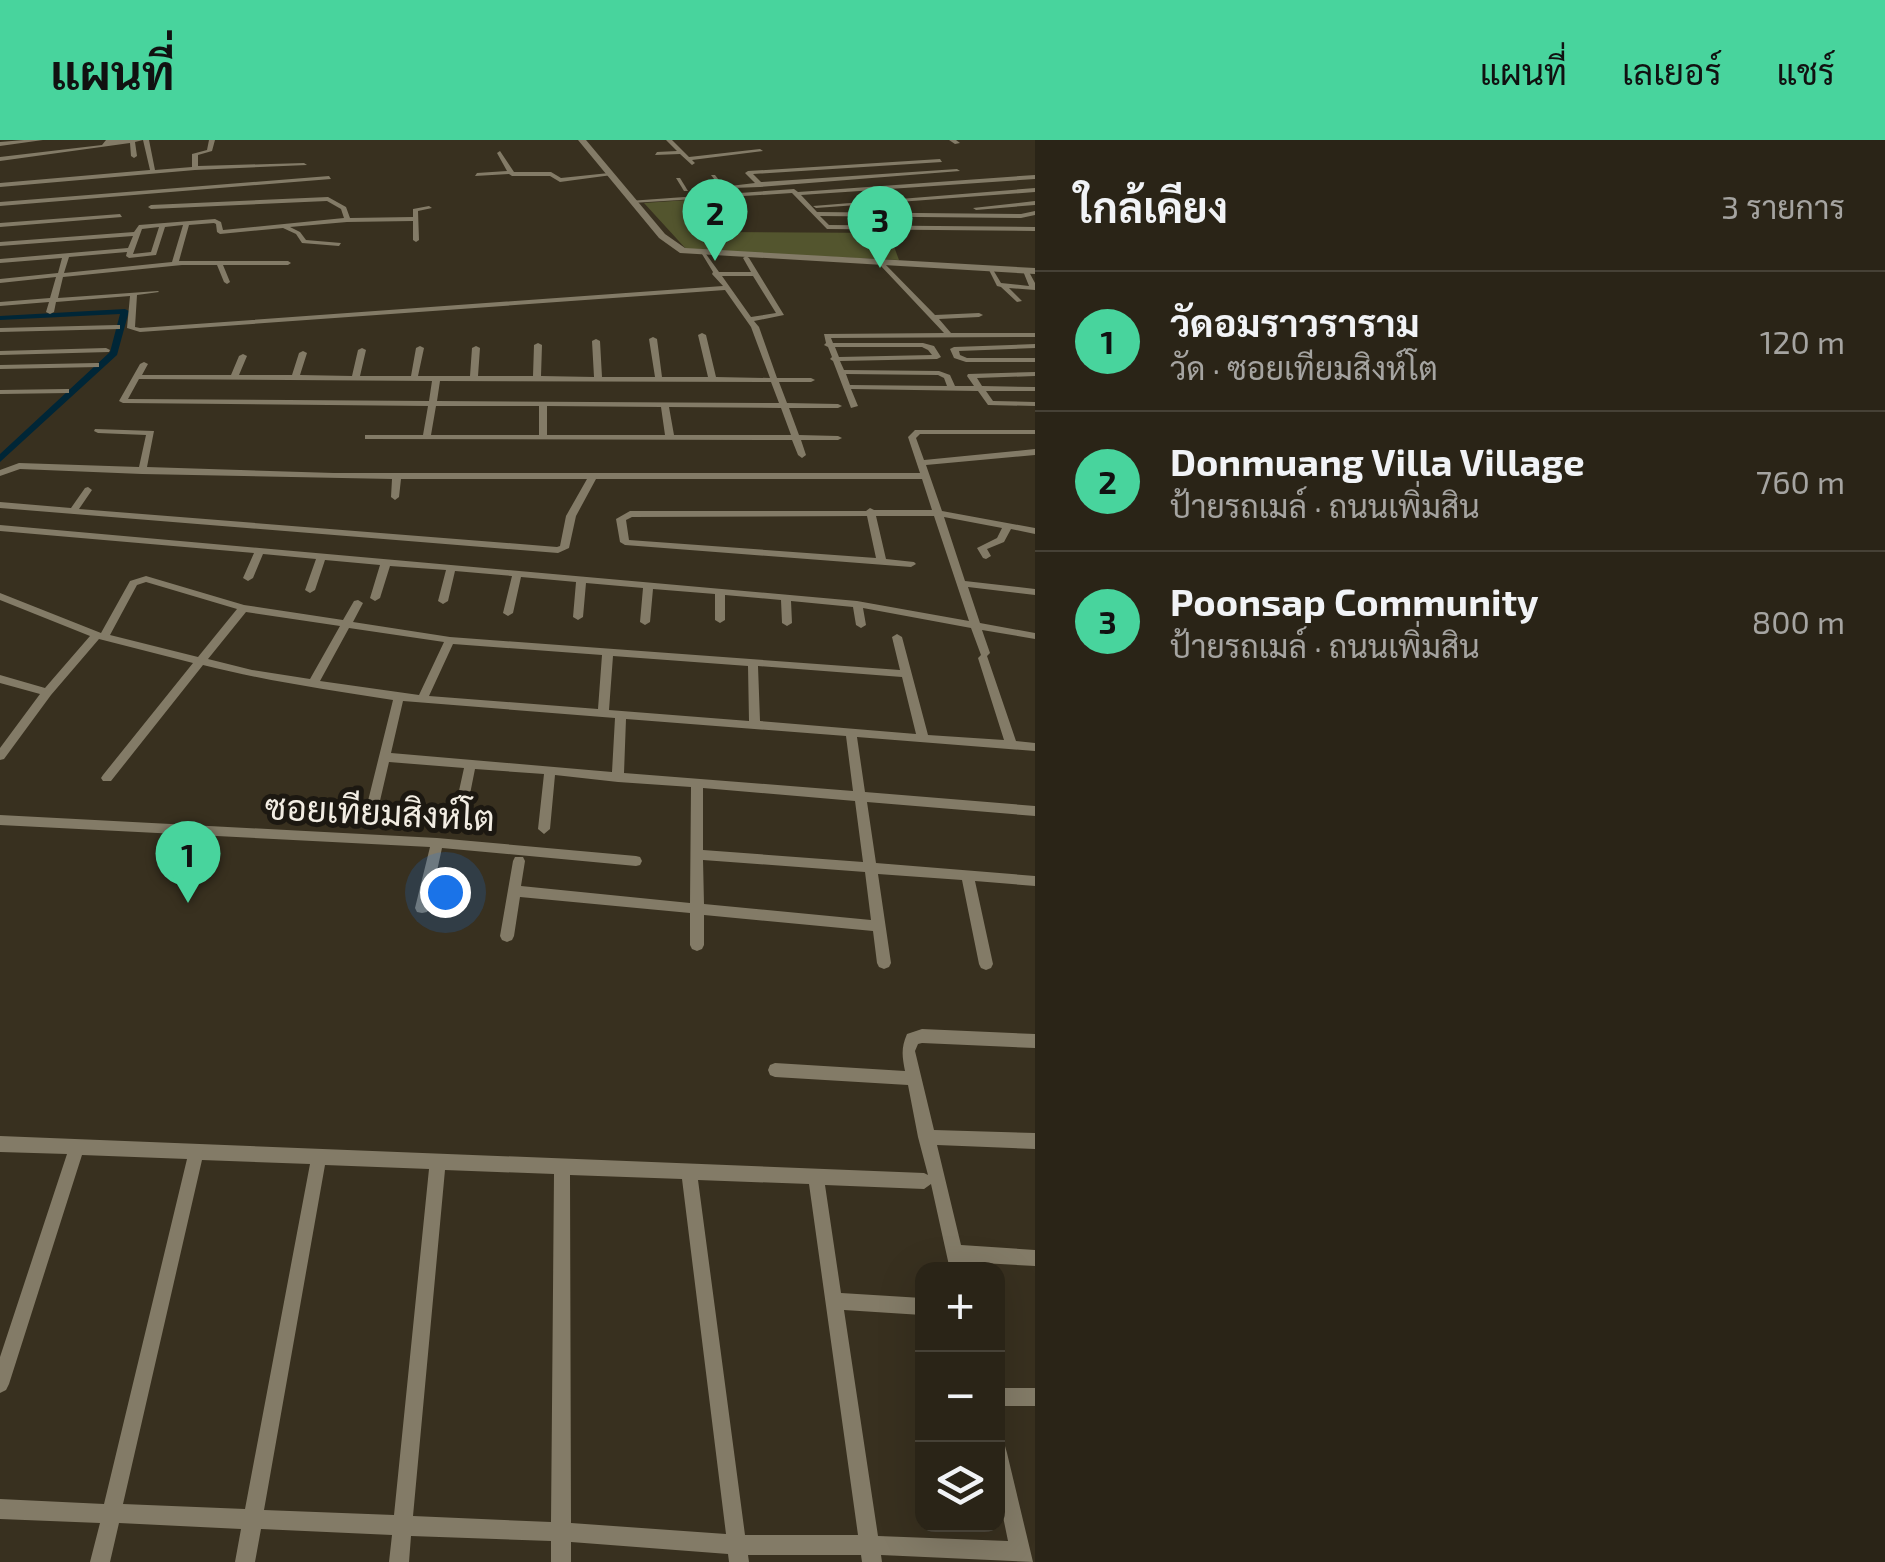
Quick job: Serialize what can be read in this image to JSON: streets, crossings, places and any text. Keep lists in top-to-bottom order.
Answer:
{
  "streets": {
    "street": ["ซอยเทียมสิงห์โต"]
  },
  "page": {
    "header": "แผนที่",
    "nav": ["แผนที่", "เลเยอร์", "แชร์"],
    "heading": ["ใกล้เคียง", "3 รายการ"],
    "pins": ["2", "3", "1"],
    "list": [
      {
        "mark": "1",
        "name": "วัดอมราวราราม",
        "note": "วัด · ซอยเทียมสิงห์โต",
        "value": "120 m"
      },
      {
        "mark": "2",
        "name": "Donmuang Villa Village",
        "note": "ป้ายรถเมล์ · ถนนเพิ่มสิน",
        "value": "760 m"
      },
      {
        "mark": "3",
        "name": "Poonsap Community",
        "note": "ป้ายรถเมล์ · ถนนเพิ่มสิน",
        "value": "800 m"
      }
    ],
    "map_buttons": ["+", "−"]
  }
}
